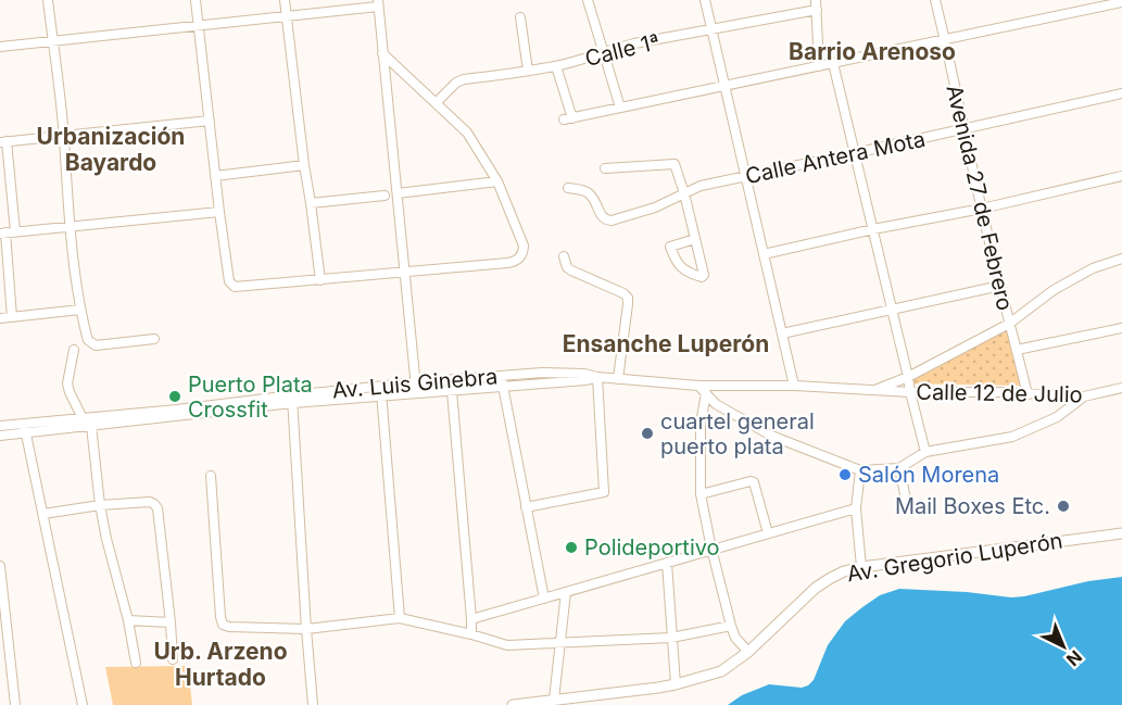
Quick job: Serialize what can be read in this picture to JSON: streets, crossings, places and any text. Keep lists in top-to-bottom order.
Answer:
{
  "streets": {
    "main road": ["Av. Gregorio Luperón"],
    "street": [
      "Calle 1ª",
      "Calle Antera Mota",
      "Avenida 27 de Febrero",
      "Av. Luis Ginebra",
      "Calle 12 de Julio"
    ]
  },
  "crossings": [
    ["Calle Antera Mota", "Avenida 27 de Febrero"],
    ["Avenida 27 de Febrero", "Calle 12 de Julio"],
    ["Av. Luis Ginebra", "Calle 12 de Julio"]
  ],
  "districts": [
    "Barrio Arenoso",
    "Urbanización Bayardo",
    "Ensanche Luperón",
    "Urb. Arzeno Hurtado"
  ],
  "places": [
    "Puerto Plata Crossfit",
    "cuartel general puerto plata",
    "Salón Morena",
    "Mail Boxes Etc.",
    "Polideportivo"
  ],
  "north": "bottom right"
}
